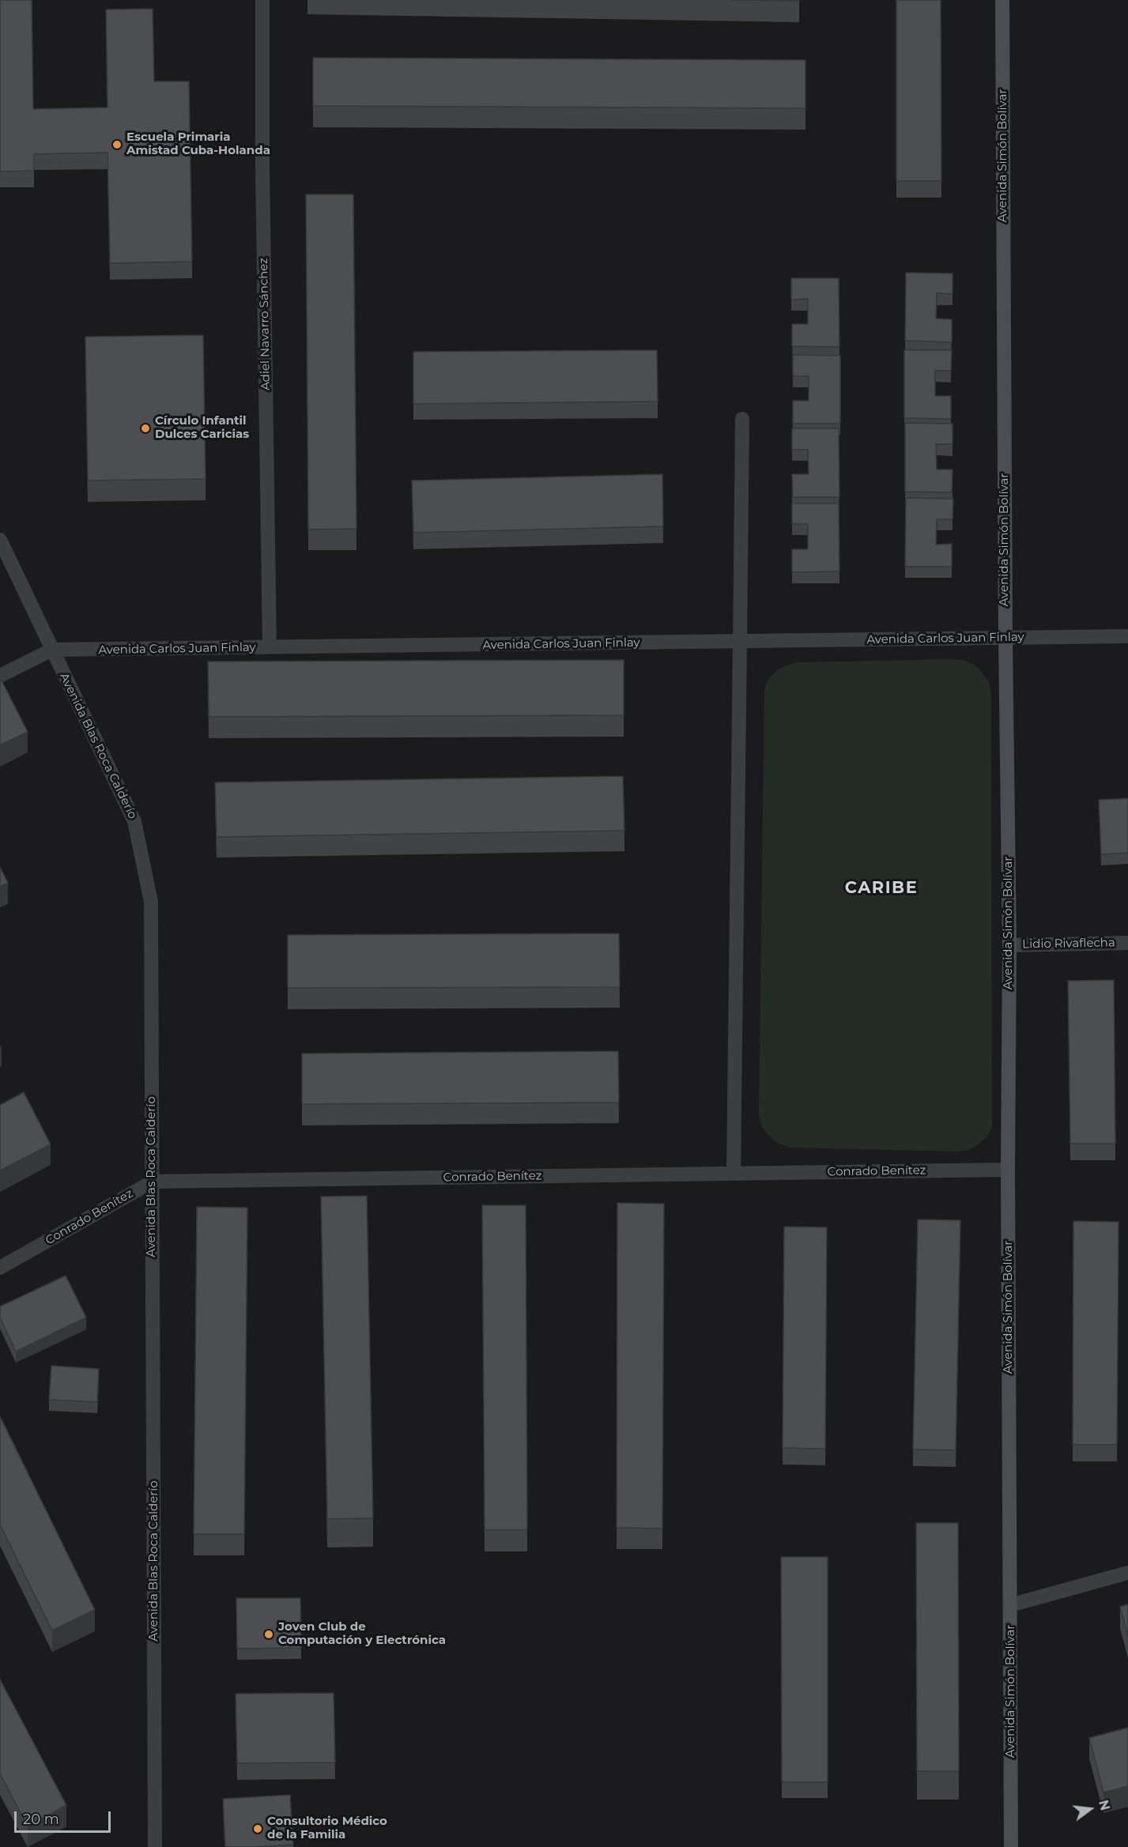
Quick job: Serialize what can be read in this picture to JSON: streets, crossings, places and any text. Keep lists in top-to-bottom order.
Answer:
{
  "streets": {
    "street": [
      "Avenida Simón Bolívar",
      "Adiel Navarro Sánchez",
      "Avenida Carlos Juan Finlay",
      "Avenida Blas Roca Calderío",
      "Lidio Rivaflecha",
      "Conrado Benítez"
    ]
  },
  "crossings": [
    ["Avenida Simón Bolívar", "Avenida Carlos Juan Finlay"],
    ["Avenida Simón Bolívar", "Lidio Rivaflecha"],
    ["Avenida Simón Bolívar", "Conrado Benítez"],
    ["Adiel Navarro Sánchez", "Avenida Carlos Juan Finlay"],
    ["Avenida Carlos Juan Finlay", "Avenida Blas Roca Calderío"],
    ["Avenida Blas Roca Calderío", "Conrado Benítez"]
  ],
  "districts": ["CARIBE"],
  "places": [
    "Escuela Primaria Amistad Cuba-Holanda",
    "Círculo Infantil Dulces Caricias",
    "Joven Club de Computación y Electrónica",
    "Consultorio Médico de la Familia"
  ],
  "scale_bar": "20 m",
  "north": "right"
}
